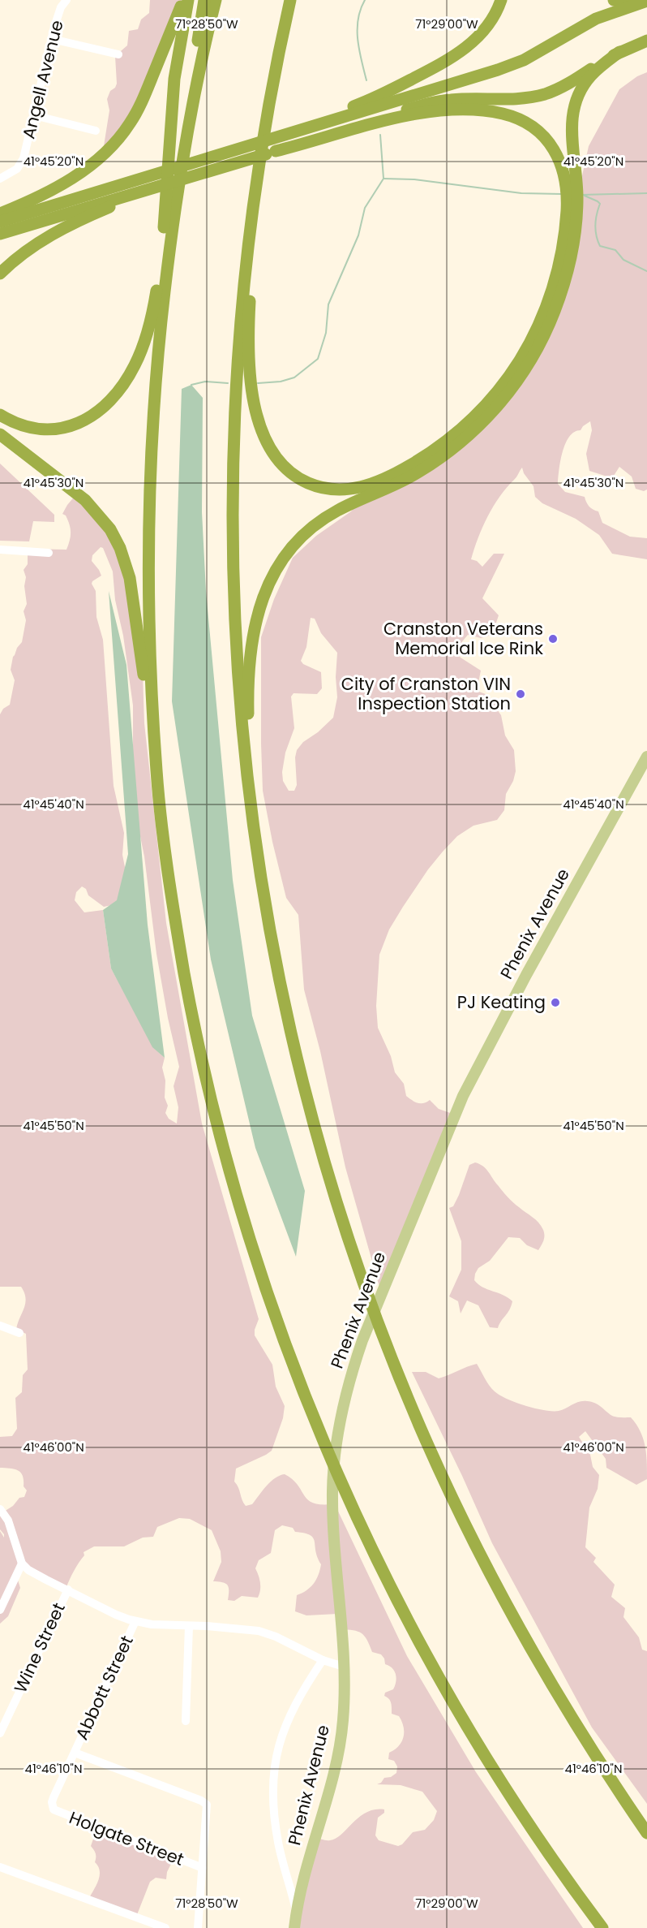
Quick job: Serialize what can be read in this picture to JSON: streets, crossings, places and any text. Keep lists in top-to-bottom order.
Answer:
{
  "streets": {
    "main road": ["Phenix Avenue"],
    "street": [
      "Angell Avenue",
      "Wine Street",
      "Abbott Street",
      "Holgate Street"
    ]
  },
  "crossings": [
    ["Abbott Street", "Holgate Street"]
  ],
  "places": ["Cranston Veterans Memorial Ice Rink", "City of Cranston VIN Inspection Station", "PJ Keating"],
  "coordinates": [
    "71°28'50\"W",
    "71°29'00\"W",
    "41°45'20\"N",
    "41°45'30\"N",
    "41°45'40\"N",
    "41°45'50\"N",
    "41°46'00\"N",
    "41°46'10\"N"
  ]
}
